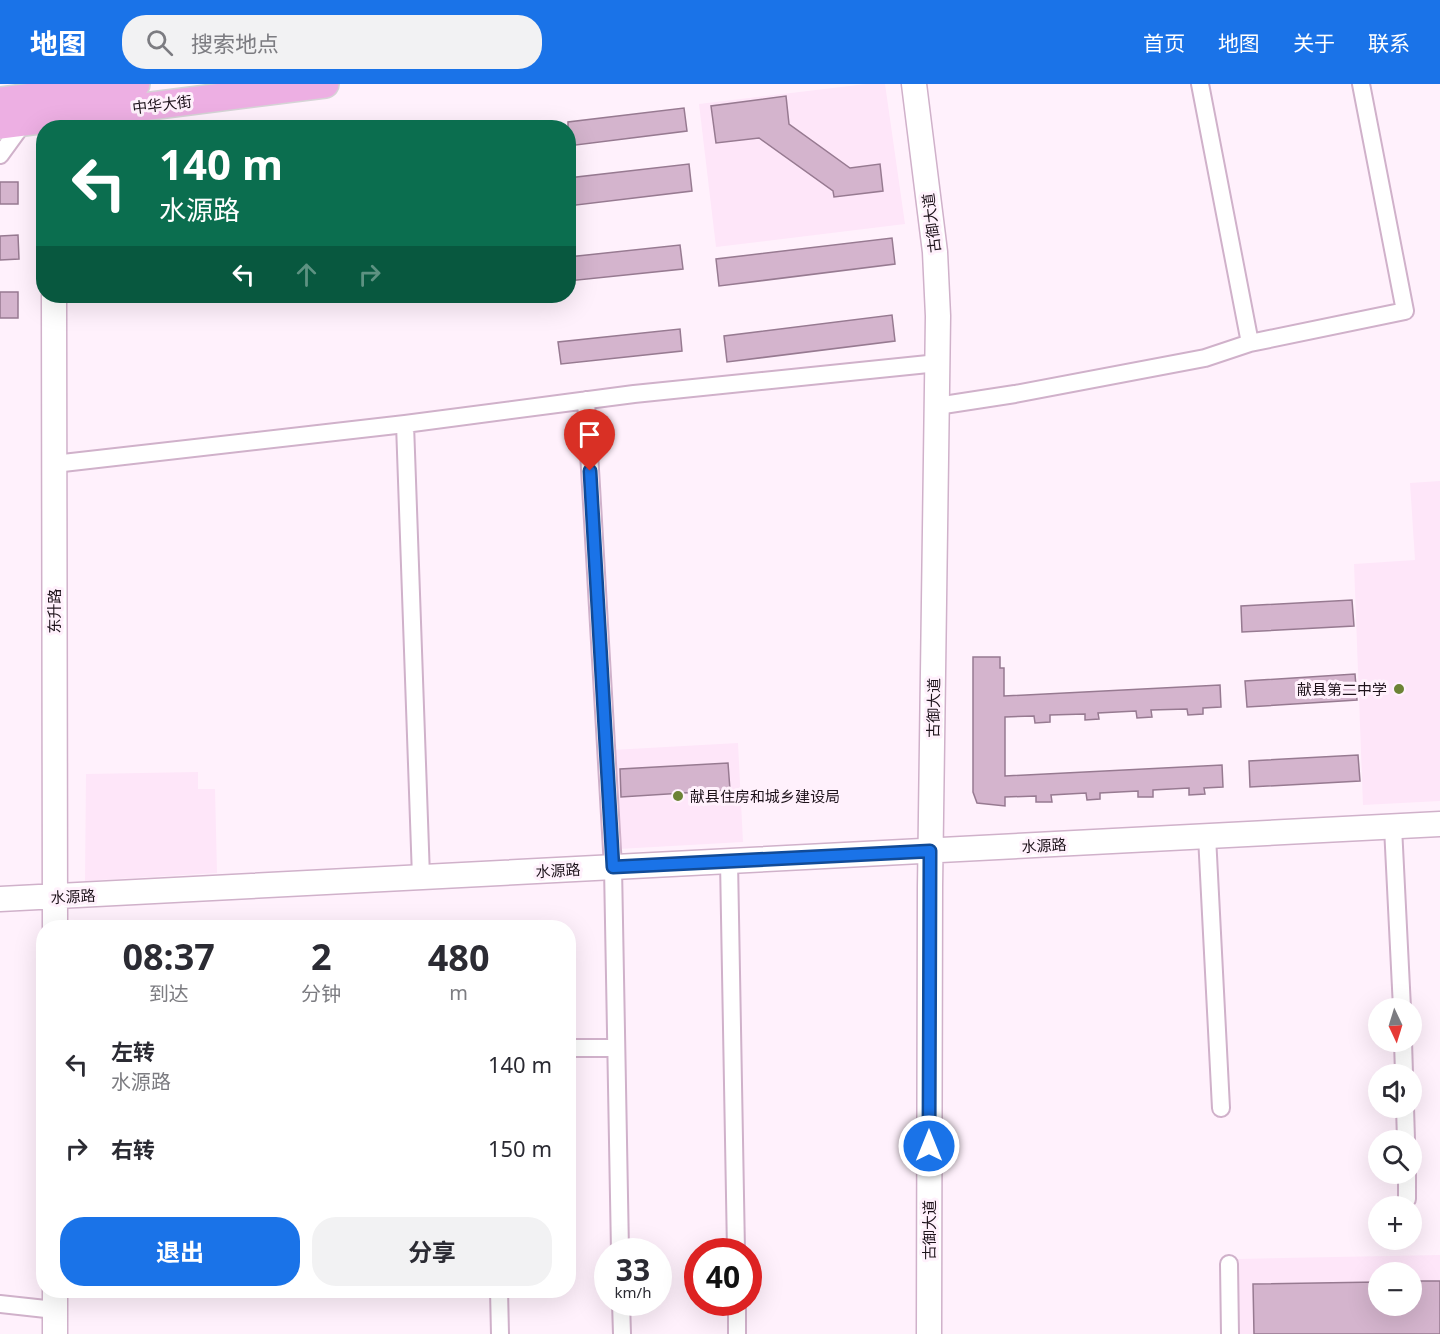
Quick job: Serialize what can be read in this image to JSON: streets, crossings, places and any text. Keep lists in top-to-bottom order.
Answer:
{
  "streets": {
    "main road": ["中华大街"],
    "street": ["古御大道", "东升路", "水源路"]
  },
  "crossings": [
    ["古御大道", "水源路"],
    ["东升路", "水源路"]
  ],
  "places": ["献县第二中学", "献县住房和城乡建设局"],
  "north": "bottom",
  "page": {
    "header": "地图",
    "search": "搜索地点",
    "nav": [
      "首页",
      "地图",
      "关于",
      "联系"
    ],
    "turn": ["140 m", "水源路"],
    "eta": [
      "08:37",
      "到达",
      "2",
      "分钟",
      "480",
      "m"
    ],
    "map_buttons": ["+", "−"],
    "list": [
      {
        "name": "左转",
        "note": "水源路",
        "value": "140 m"
      },
      {
        "name": "右转",
        "value": "150 m"
      }
    ],
    "buttons": ["退出", "分享"],
    "speed": "33 km/h",
    "limit": "40"
  }
}
